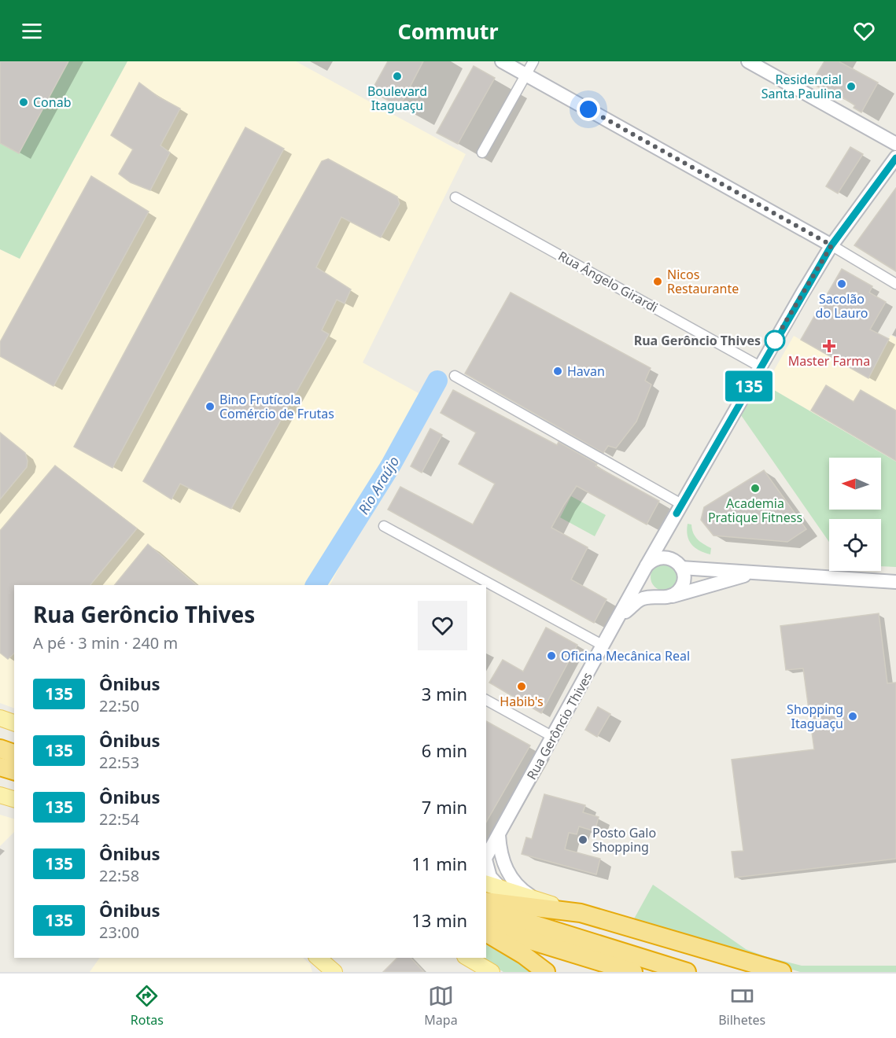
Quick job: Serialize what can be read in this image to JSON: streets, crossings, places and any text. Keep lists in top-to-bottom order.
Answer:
{
  "streets": {
    "main road": ["Rua Gerôncio Thives"],
    "street": ["Rua Ângelo Girardi"]
  },
  "water": ["Rio Araújo"],
  "places": {
    "other": [
      "Boulevard Itaguaçu",
      "Residencial Santa Paulina",
      "Conab",
      "Nicos Restaurante",
      "Sacolão do Lauro",
      "Rua Gerôncio Thives",
      "Havan",
      "Bino Frutícola Comércio de Frutas",
      "Academia Pratique Fitness",
      "Oficina Mecânica Real",
      "Habib's",
      "Shopping Itaguaçu",
      "Posto Galo Shopping"
    ],
    "health": ["Master Farma"]
  },
  "lines": ["bus line 135"],
  "north": "left",
  "page": {
    "header": "Commutr",
    "on_map": "135",
    "heading": ["Rua Gerôncio Thives", "A pé · 3 min · 240 m"],
    "list": [
      {
        "mark": "135",
        "name": "Ônibus",
        "note": "22:50",
        "value": "3 min"
      },
      {
        "mark": "135",
        "name": "Ônibus",
        "note": "22:53",
        "value": "6 min"
      },
      {
        "mark": "135",
        "name": "Ônibus",
        "note": "22:54",
        "value": "7 min"
      },
      {
        "mark": "135",
        "name": "Ônibus",
        "note": "22:58",
        "value": "11 min"
      },
      {
        "mark": "135",
        "name": "Ônibus",
        "note": "23:00",
        "value": "13 min"
      }
    ],
    "tabs": ["Rotas", "Mapa", "Bilhetes"]
  }
}
